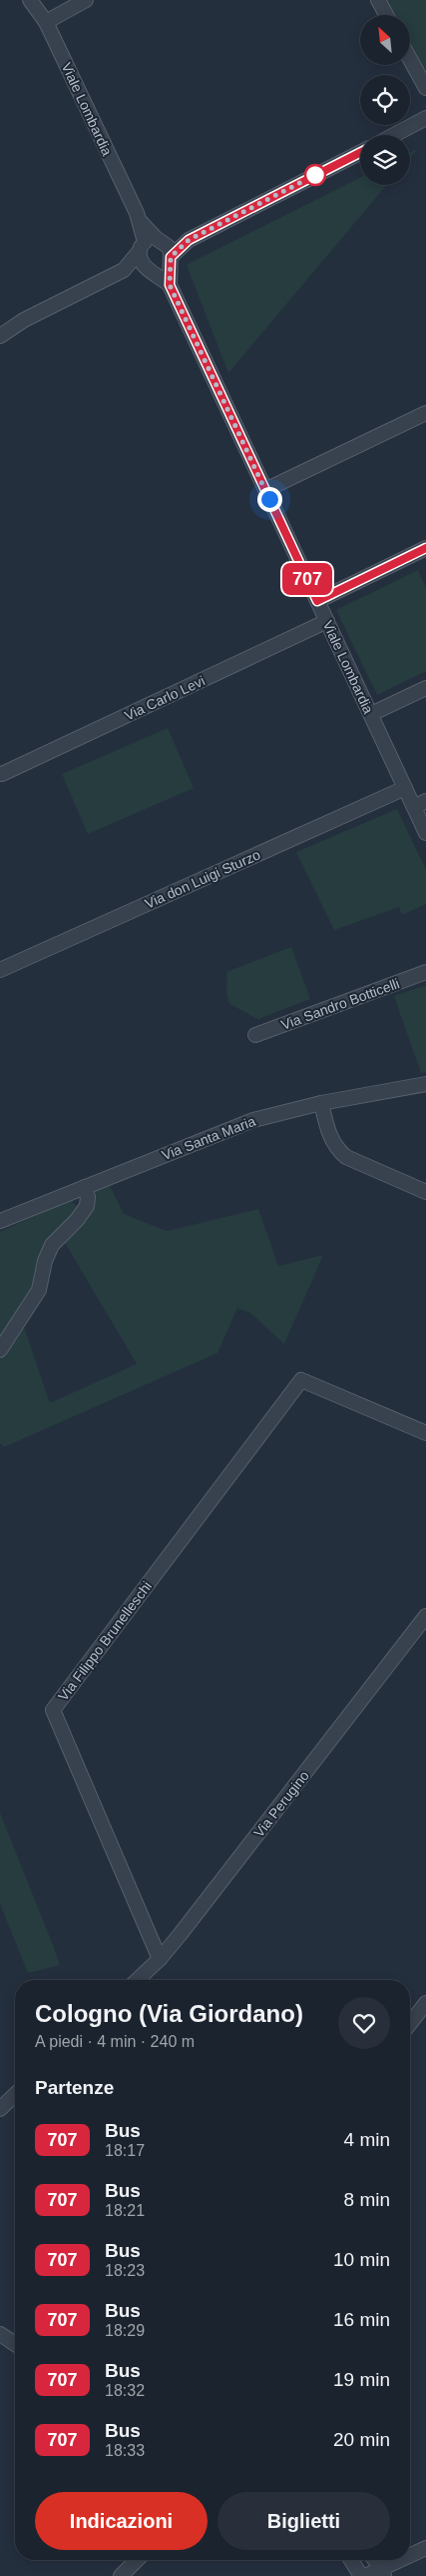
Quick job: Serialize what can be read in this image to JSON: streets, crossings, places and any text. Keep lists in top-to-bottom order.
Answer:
{
  "streets": {
    "street": [
      "Viale Lombardia",
      "Via Carlo Levi",
      "Via don Luigi Sturzo",
      "Via Sandro Botticelli",
      "Via Santa Maria",
      "Via Filippo Brunelleschi",
      "Via Perugino"
    ]
  },
  "crossings": [
    ["Viale Lombardia", "Via Carlo Levi"],
    ["Viale Lombardia", "Via don Luigi Sturzo"],
    ["Via Filippo Brunelleschi", "Via Perugino"]
  ],
  "lines": ["bus line 707"],
  "north": "top left",
  "page": {
    "on_map": "707",
    "heading": [
      ["Cologno (Via Giordano)", "A piedi · 4 min · 240 m"],
      "Partenze"
    ],
    "list": [
      {
        "mark": "707",
        "name": "Bus",
        "note": "18:17",
        "value": "4 min"
      },
      {
        "mark": "707",
        "name": "Bus",
        "note": "18:21",
        "value": "8 min"
      },
      {
        "mark": "707",
        "name": "Bus",
        "note": "18:23",
        "value": "10 min"
      },
      {
        "mark": "707",
        "name": "Bus",
        "note": "18:29",
        "value": "16 min"
      },
      {
        "mark": "707",
        "name": "Bus",
        "note": "18:32",
        "value": "19 min"
      },
      {
        "mark": "707",
        "name": "Bus",
        "note": "18:33",
        "value": "20 min"
      }
    ],
    "buttons": ["Indicazioni", "Biglietti"]
  }
}
